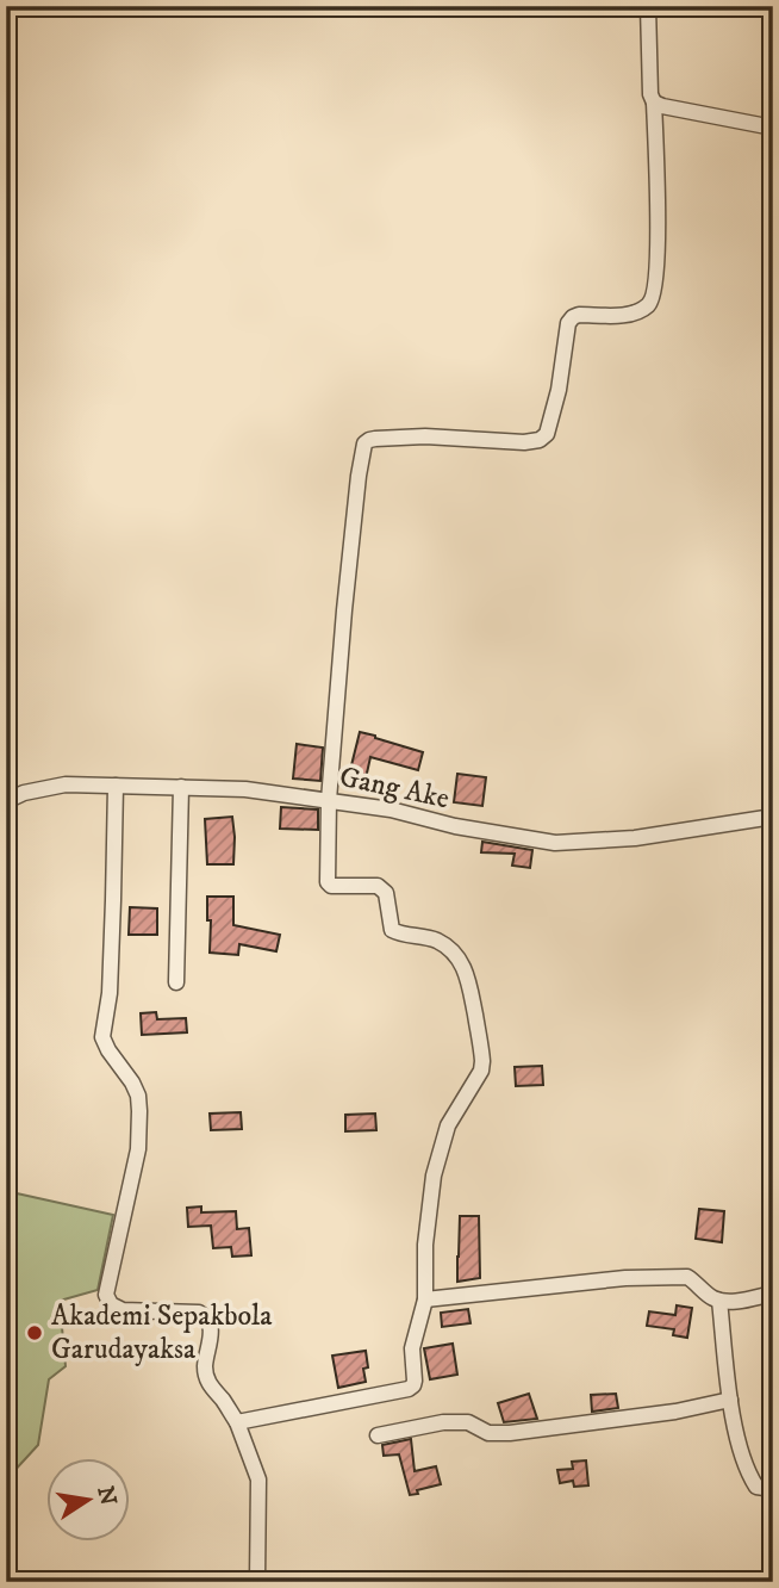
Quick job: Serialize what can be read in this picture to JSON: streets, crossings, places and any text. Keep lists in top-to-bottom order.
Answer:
{
  "streets": {
    "street": ["Gang Ake"]
  },
  "places": ["Akademi Sepakbola Garudayaksa"],
  "north": "right"
}
